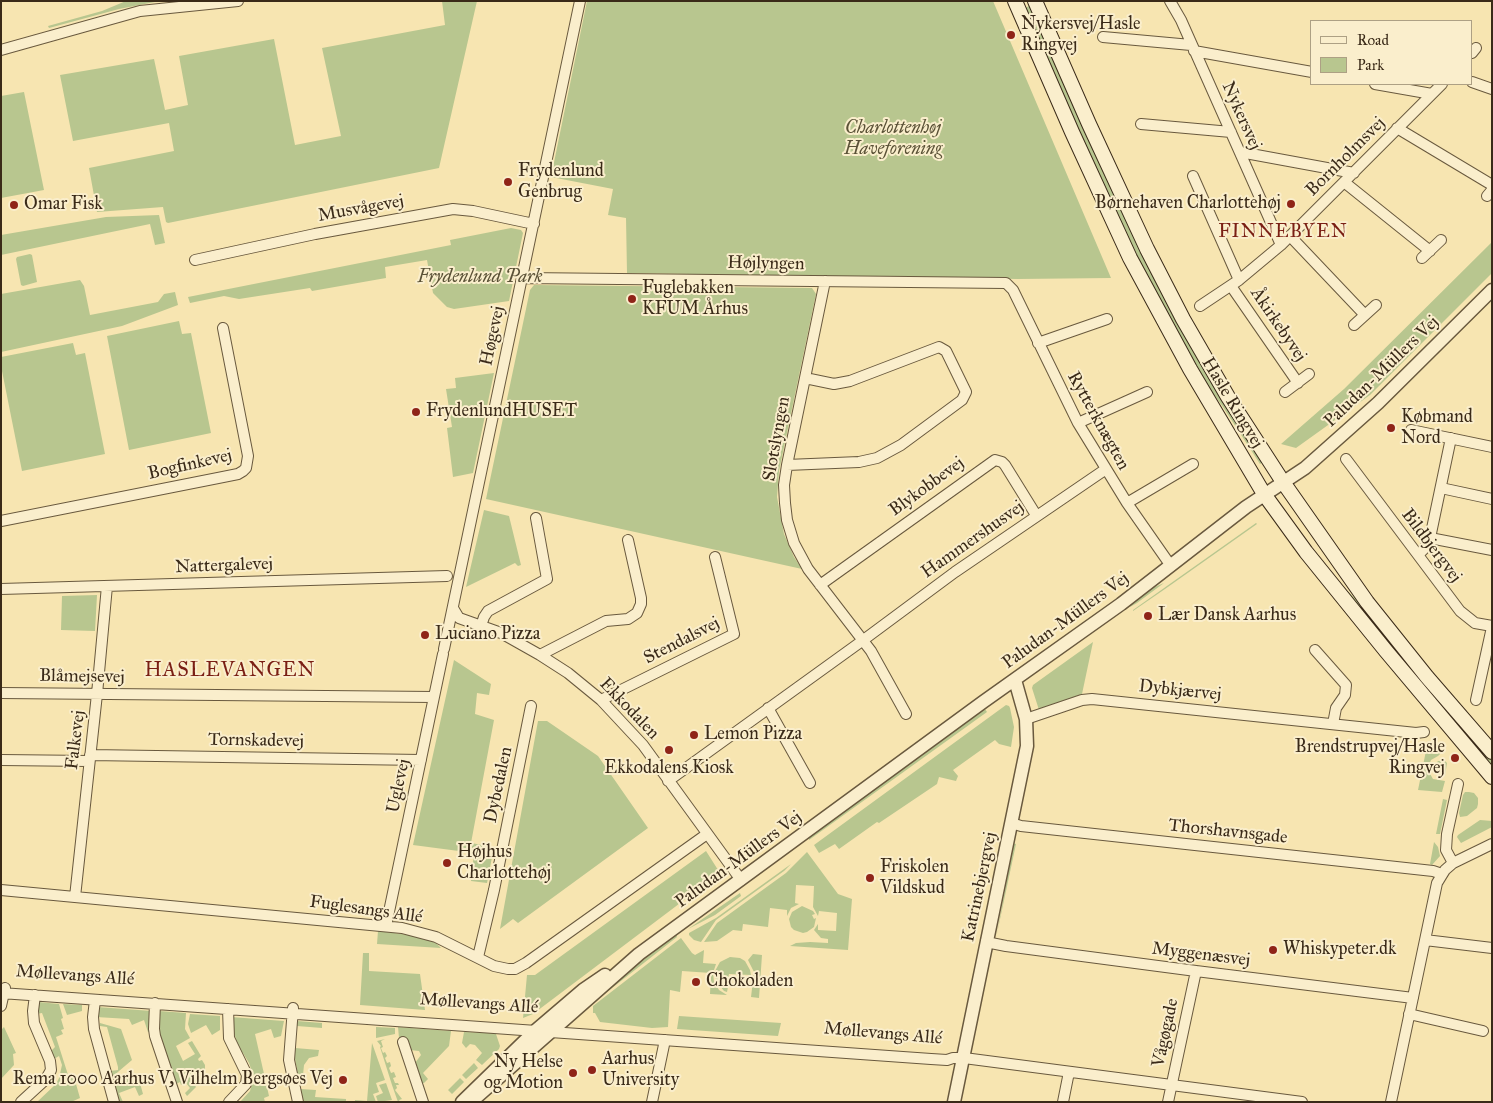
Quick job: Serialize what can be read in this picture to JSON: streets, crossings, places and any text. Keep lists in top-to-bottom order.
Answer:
{
  "streets": {
    "main road": ["Hasle Ringvej"],
    "street": [
      "Nykersvej",
      "Bornholmsvej",
      "Musvågevej",
      "Højlyngen",
      "Åkirkebyvej",
      "Høgevej",
      "Paludan-Müllers Vej",
      "Rytterknægten",
      "Slotslyngen",
      "Bogfinkevej",
      "Blykobbevej",
      "Hammershusvej",
      "Bildbjergvej",
      "Nattergalevej",
      "Stendalsvej",
      "Blåmejsevej",
      "Dybkjærvej",
      "Ekkodalen",
      "Falkevej",
      "Tornskadevej",
      "Dybedalen",
      "Uglevej",
      "Thorshavnsgade",
      "Katrinebjergvej",
      "Fuglesangs Allé",
      "Myggenæsvej",
      "Møllevangs Allé",
      "Vågøgade"
    ]
  },
  "crossings": [
    ["Nykersvej", "Bornholmsvej"],
    ["Bornholmsvej", "Åkirkebyvej"],
    ["Musvågevej", "Høgevej"],
    ["Højlyngen", "Høgevej"],
    ["Højlyngen", "Rytterknægten"],
    ["Højlyngen", "Slotslyngen"],
    ["Høgevej", "Ekkodalen"],
    ["Høgevej", "Uglevej"],
    ["Paludan-Müllers Vej", "Hasle Ringvej"],
    ["Paludan-Müllers Vej", "Rytterknægten"],
    ["Paludan-Müllers Vej", "Ekkodalen"],
    ["Paludan-Müllers Vej", "Katrinebjergvej"],
    ["Paludan-Müllers Vej", "Møllevangs Allé"],
    ["Rytterknægten", "Hammershusvej"],
    ["Slotslyngen", "Blykobbevej"],
    ["Slotslyngen", "Hammershusvej"],
    ["Blykobbevej", "Hammershusvej"],
    ["Hammershusvej", "Ekkodalen"],
    ["Nattergalevej", "Falkevej"],
    ["Stendalsvej", "Ekkodalen"],
    ["Blåmejsevej", "Falkevej"],
    ["Blåmejsevej", "Uglevej"],
    ["Dybkjærvej", "Katrinebjergvej"],
    ["Ekkodalen", "Fuglesangs Allé"],
    ["Falkevej", "Tornskadevej"],
    ["Falkevej", "Fuglesangs Allé"],
    ["Tornskadevej", "Uglevej"],
    ["Dybedalen", "Fuglesangs Allé"],
    ["Uglevej", "Fuglesangs Allé"],
    ["Thorshavnsgade", "Katrinebjergvej"],
    ["Katrinebjergvej", "Myggenæsvej"],
    ["Katrinebjergvej", "Møllevangs Allé"],
    ["Myggenæsvej", "Vågøgade"],
    ["Møllevangs Allé", "Vågøgade"]
  ],
  "districts": ["FINNEBYEN", "HASLEVANGEN"],
  "parks": ["Charlottenhøj Haveforening", "Frydenlund Park"],
  "places": [
    "Nykersvej/Hasle Ringvej",
    "Frydenlund Genbrug",
    "Børnehaven Charlottehøj",
    "Omar Fisk",
    "Fuglebakken KFUM Århus",
    "FrydenlundHUSET",
    "Købmand Nord",
    "Lær Dansk Aarhus",
    "Luciano Pizza",
    "Lemon Pizza",
    "Ekkodalens Kiosk",
    "Brendstrupvej/Hasle Ringvej",
    "Højhus Charlottehøj",
    "Friskolen Vildskud",
    "Whiskypeter.dk",
    "Chokoladen",
    "Aarhus University",
    "Ny Helse og Motion",
    "Rema 1000 Aarhus V, Vilhelm Bergsøes Vej"
  ],
  "legend": ["Road", "Park"]
}
